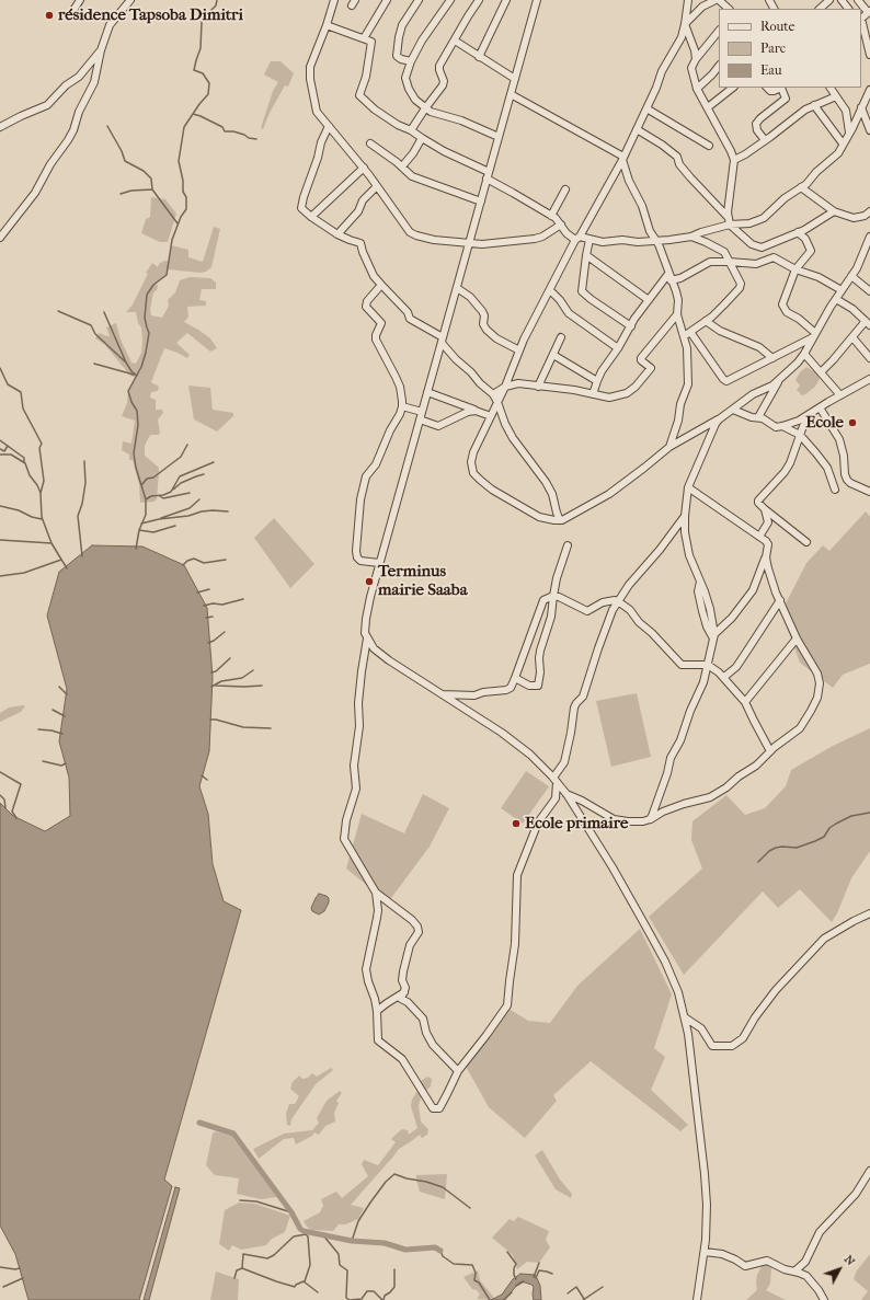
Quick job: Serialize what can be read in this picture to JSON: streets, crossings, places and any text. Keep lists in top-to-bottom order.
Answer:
{
  "places": [
    "résidence Tapsoba Dimitri",
    "Ecole",
    "Terminus mairie Saaba",
    "Ecole primaire"
  ],
  "legend": ["Route", "Parc", "Eau"],
  "north": "top right"
}
